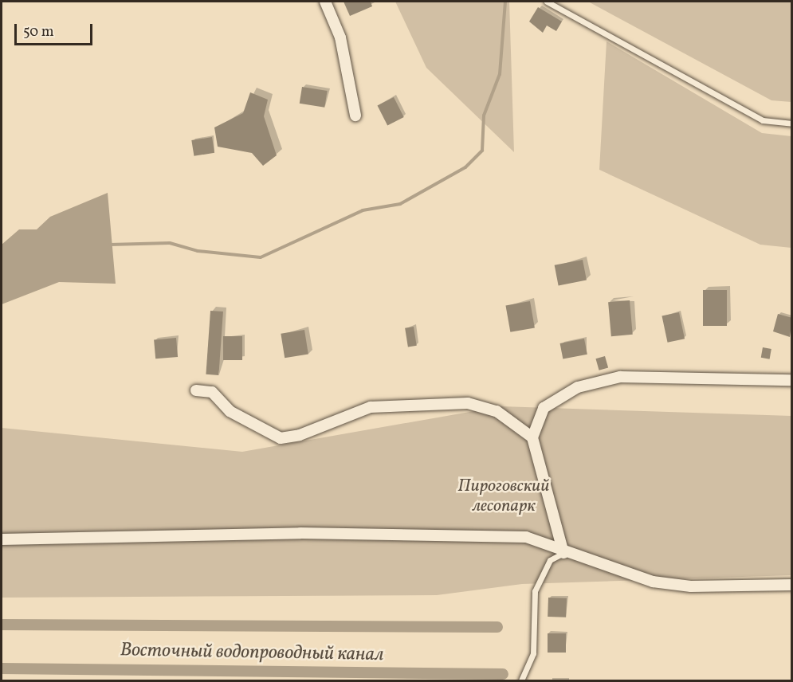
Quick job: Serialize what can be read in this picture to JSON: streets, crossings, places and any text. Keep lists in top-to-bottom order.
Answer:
{
  "water": ["Восточный водопроводный канал"],
  "parks": ["Пироговский лесопарк"],
  "scale_bar": "50 m"
}
